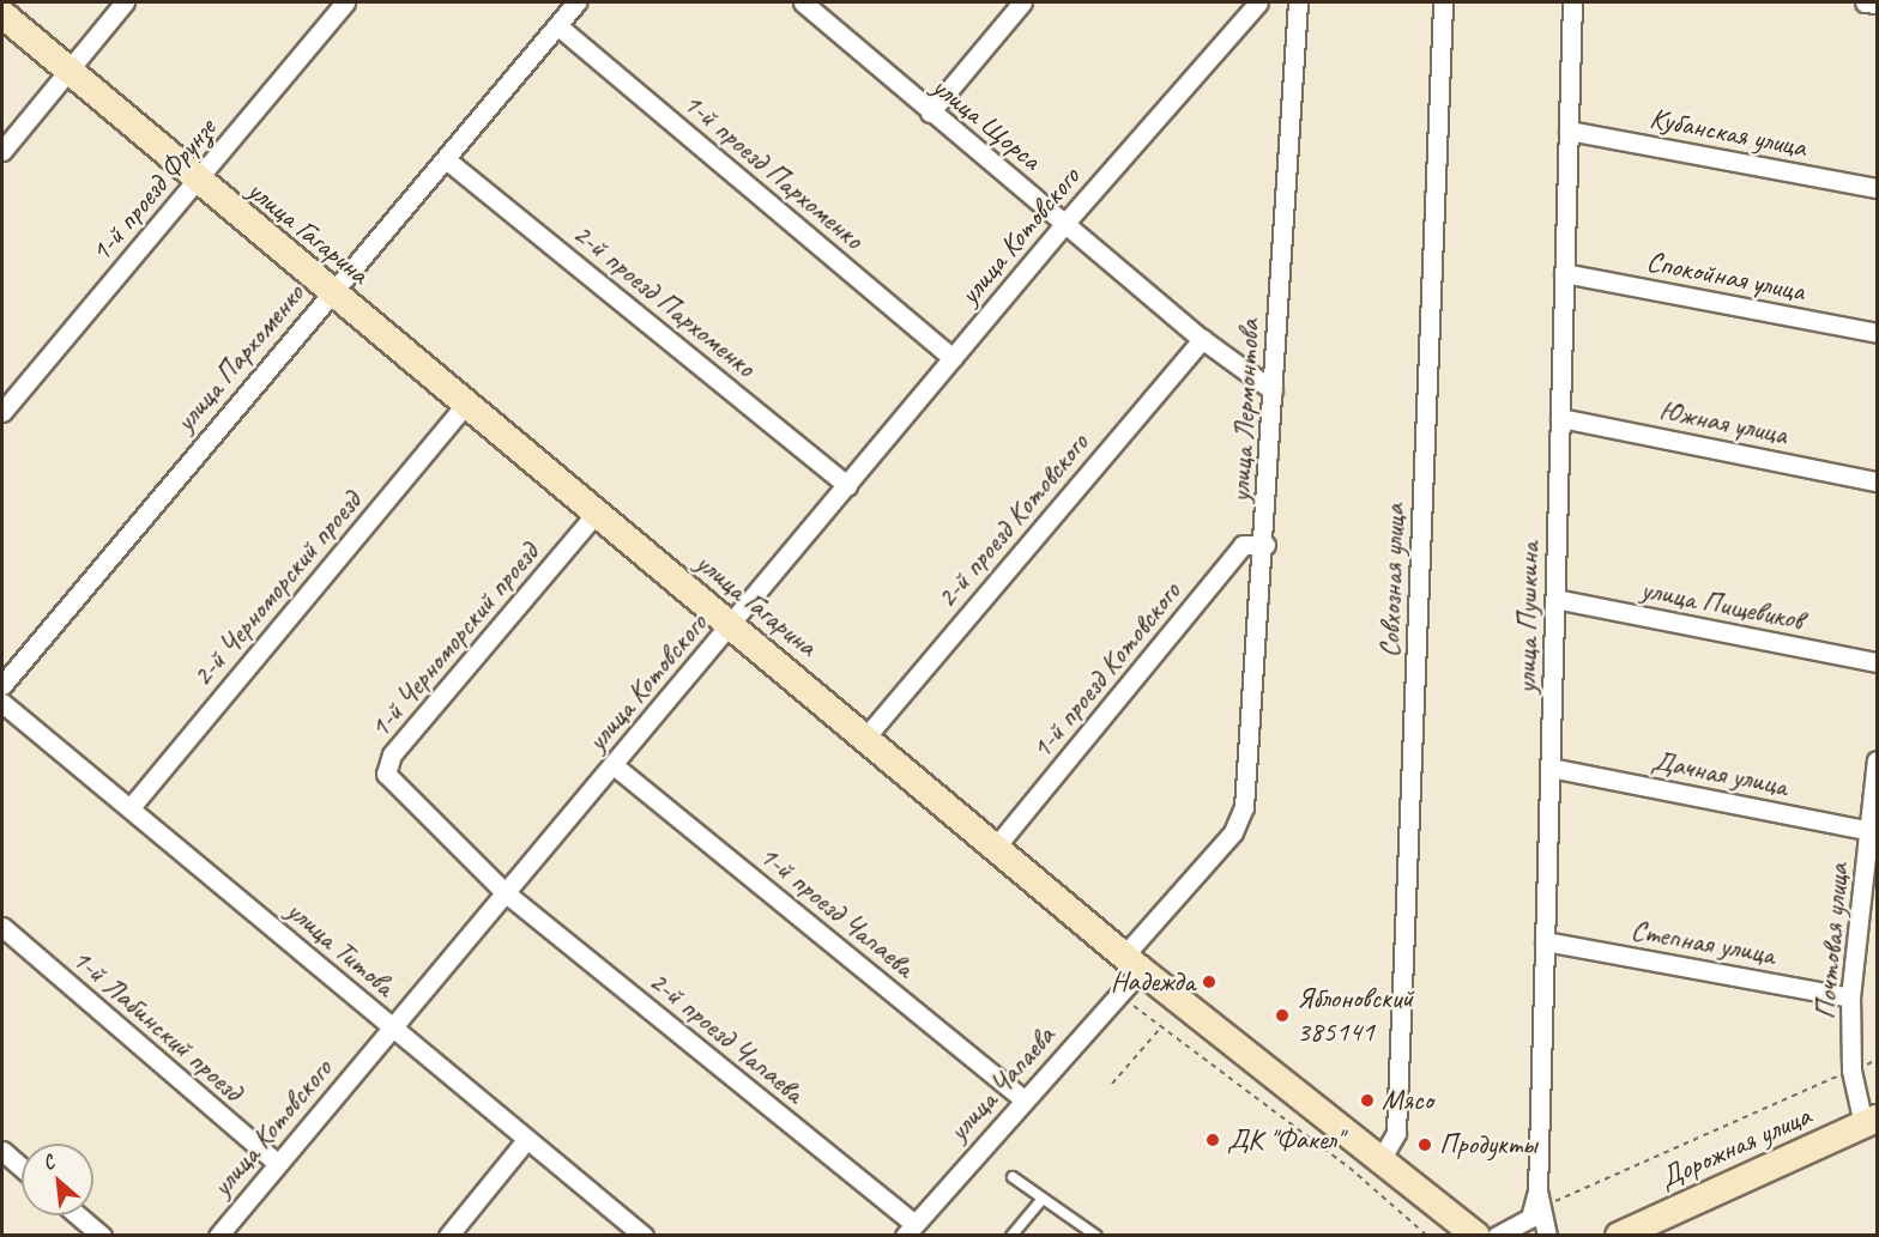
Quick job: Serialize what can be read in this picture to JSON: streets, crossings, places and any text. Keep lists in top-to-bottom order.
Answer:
{
  "streets": {
    "street": [
      "улица Щорса",
      "Кубанская улица",
      "1-й проезд Пархоменко",
      "1-й проезд Фрунзе",
      "улица Гагарина",
      "улица Котовского",
      "Спокойная улица",
      "2-й проезд Пархоменко",
      "улица Пархоменко",
      "улица Лермонтова",
      "Южная улица",
      "2-й проезд Котовского",
      "Совхозная улица",
      "2-й Черноморский проезд",
      "улица Пищевиков",
      "улица Пушкина",
      "1-й Черноморский проезд",
      "1-й проезд Котовского",
      "Дачная улица",
      "1-й проезд Чапаева",
      "Почтовая улица",
      "Степная улица",
      "улица Титова",
      "1-й Лабинский проезд",
      "2-й проезд Чапаева",
      "улица Чапаева",
      "Дорожная улица"
    ]
  },
  "crossings": [
    ["улица Щорса", "улица Котовского"],
    ["улица Щорса", "улица Лермонтова"],
    ["улица Щорса", "2-й проезд Котовского"],
    ["Кубанская улица", "улица Пушкина"],
    ["1-й проезд Пархоменко", "улица Котовского"],
    ["1-й проезд Пархоменко", "улица Пархоменко"],
    ["1-й проезд Фрунзе", "улица Гагарина"],
    ["улица Гагарина", "улица Котовского"],
    ["улица Гагарина", "улица Пархоменко"],
    ["улица Гагарина", "2-й проезд Котовского"],
    ["улица Гагарина", "Совхозная улица"],
    ["улица Гагарина", "2-й Черноморский проезд"],
    ["улица Гагарина", "1-й Черноморский проезд"],
    ["улица Гагарина", "1-й проезд Котовского"],
    ["улица Гагарина", "улица Чапаева"],
    ["улица Котовского", "2-й проезд Пархоменко"],
    ["улица Котовского", "1-й Черноморский проезд"],
    ["улица Котовского", "1-й проезд Чапаева"],
    ["улица Котовского", "улица Титова"],
    ["улица Котовского", "1-й Лабинский проезд"],
    ["улица Котовского", "2-й проезд Чапаева"],
    ["Спокойная улица", "улица Пушкина"],
    ["2-й проезд Пархоменко", "улица Пархоменко"],
    ["улица Лермонтова", "1-й проезд Котовского"],
    ["улица Лермонтова", "улица Чапаева"],
    ["Южная улица", "улица Пушкина"],
    ["2-й Черноморский проезд", "улица Титова"],
    ["улица Пищевиков", "улица Пушкина"],
    ["улица Пушкина", "Дачная улица"],
    ["улица Пушкина", "Степная улица"],
    ["1-й Черноморский проезд", "2-й проезд Чапаева"],
    ["Дачная улица", "Почтовая улица"],
    ["1-й проезд Чапаева", "улица Чапаева"],
    ["Почтовая улица", "Степная улица"],
    ["Почтовая улица", "Дорожная улица"],
    ["2-й проезд Чапаева", "улица Чапаева"]
  ],
  "places": [
    "Надежда",
    "Яблоновский 385141",
    "Мясо",
    "ДК \"Факел\"",
    "Продукты"
  ],
  "north": "top left"
}
